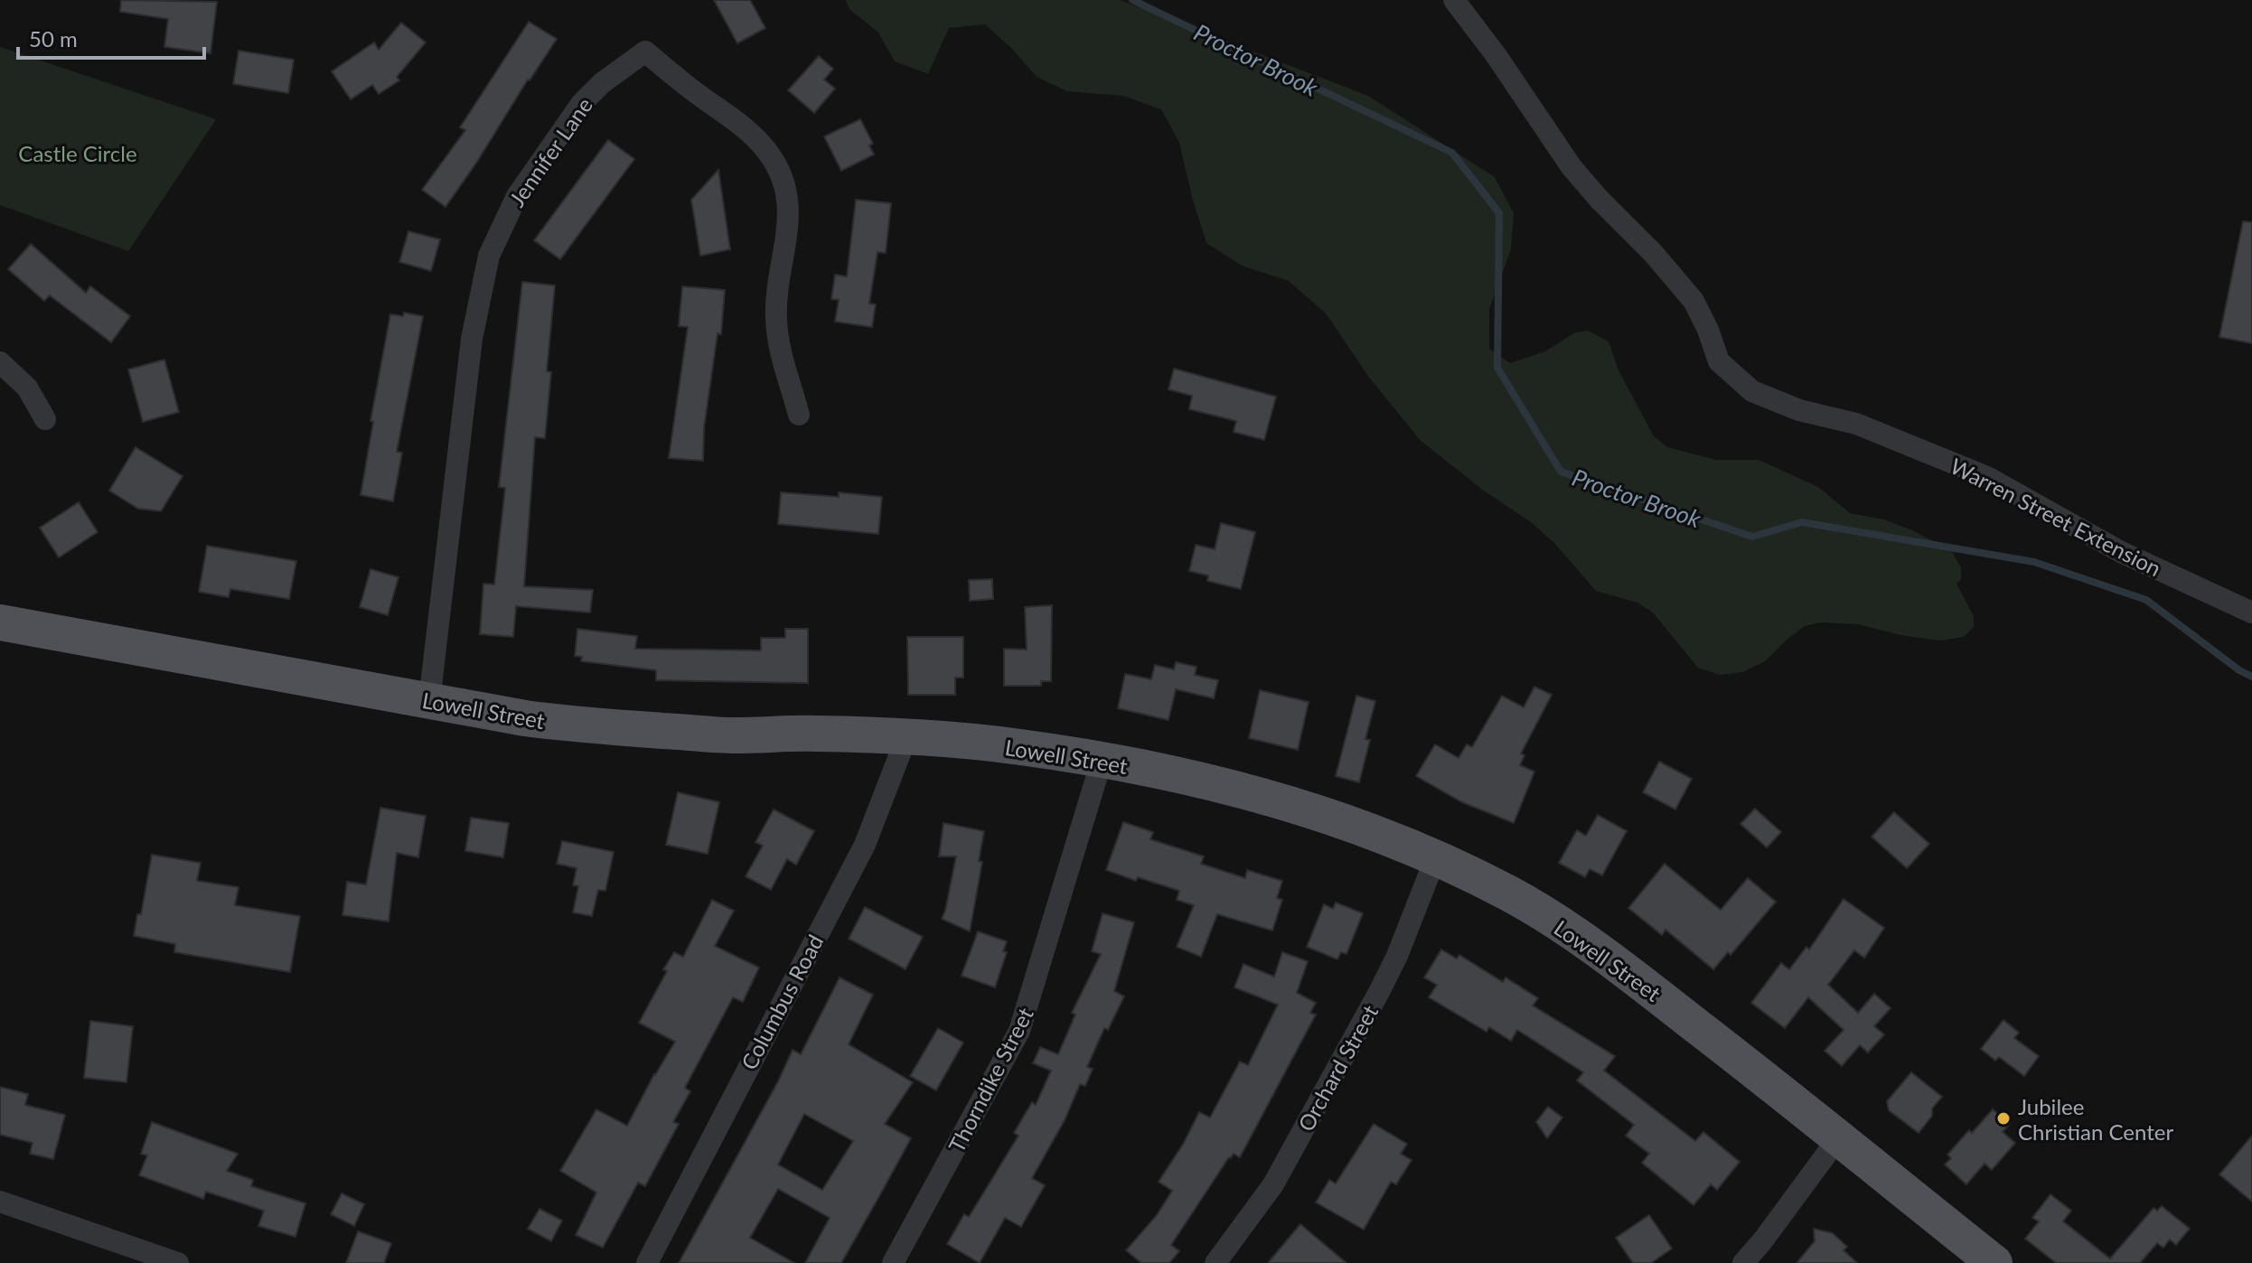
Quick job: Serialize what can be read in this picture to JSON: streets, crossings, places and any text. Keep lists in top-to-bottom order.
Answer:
{
  "streets": {
    "main road": ["Lowell Street"],
    "street": [
      "Jennifer Lane",
      "Warren Street Extension",
      "Columbus Road",
      "Orchard Street",
      "Thorndike Street"
    ]
  },
  "crossings": [
    ["Jennifer Lane", "Lowell Street"],
    ["Lowell Street", "Columbus Road"],
    ["Lowell Street", "Orchard Street"],
    ["Lowell Street", "Thorndike Street"]
  ],
  "water": ["Proctor Brook"],
  "parks": ["Castle Circle"],
  "places": ["Jubilee Christian Center"],
  "scale_bar": "50 m"
}
